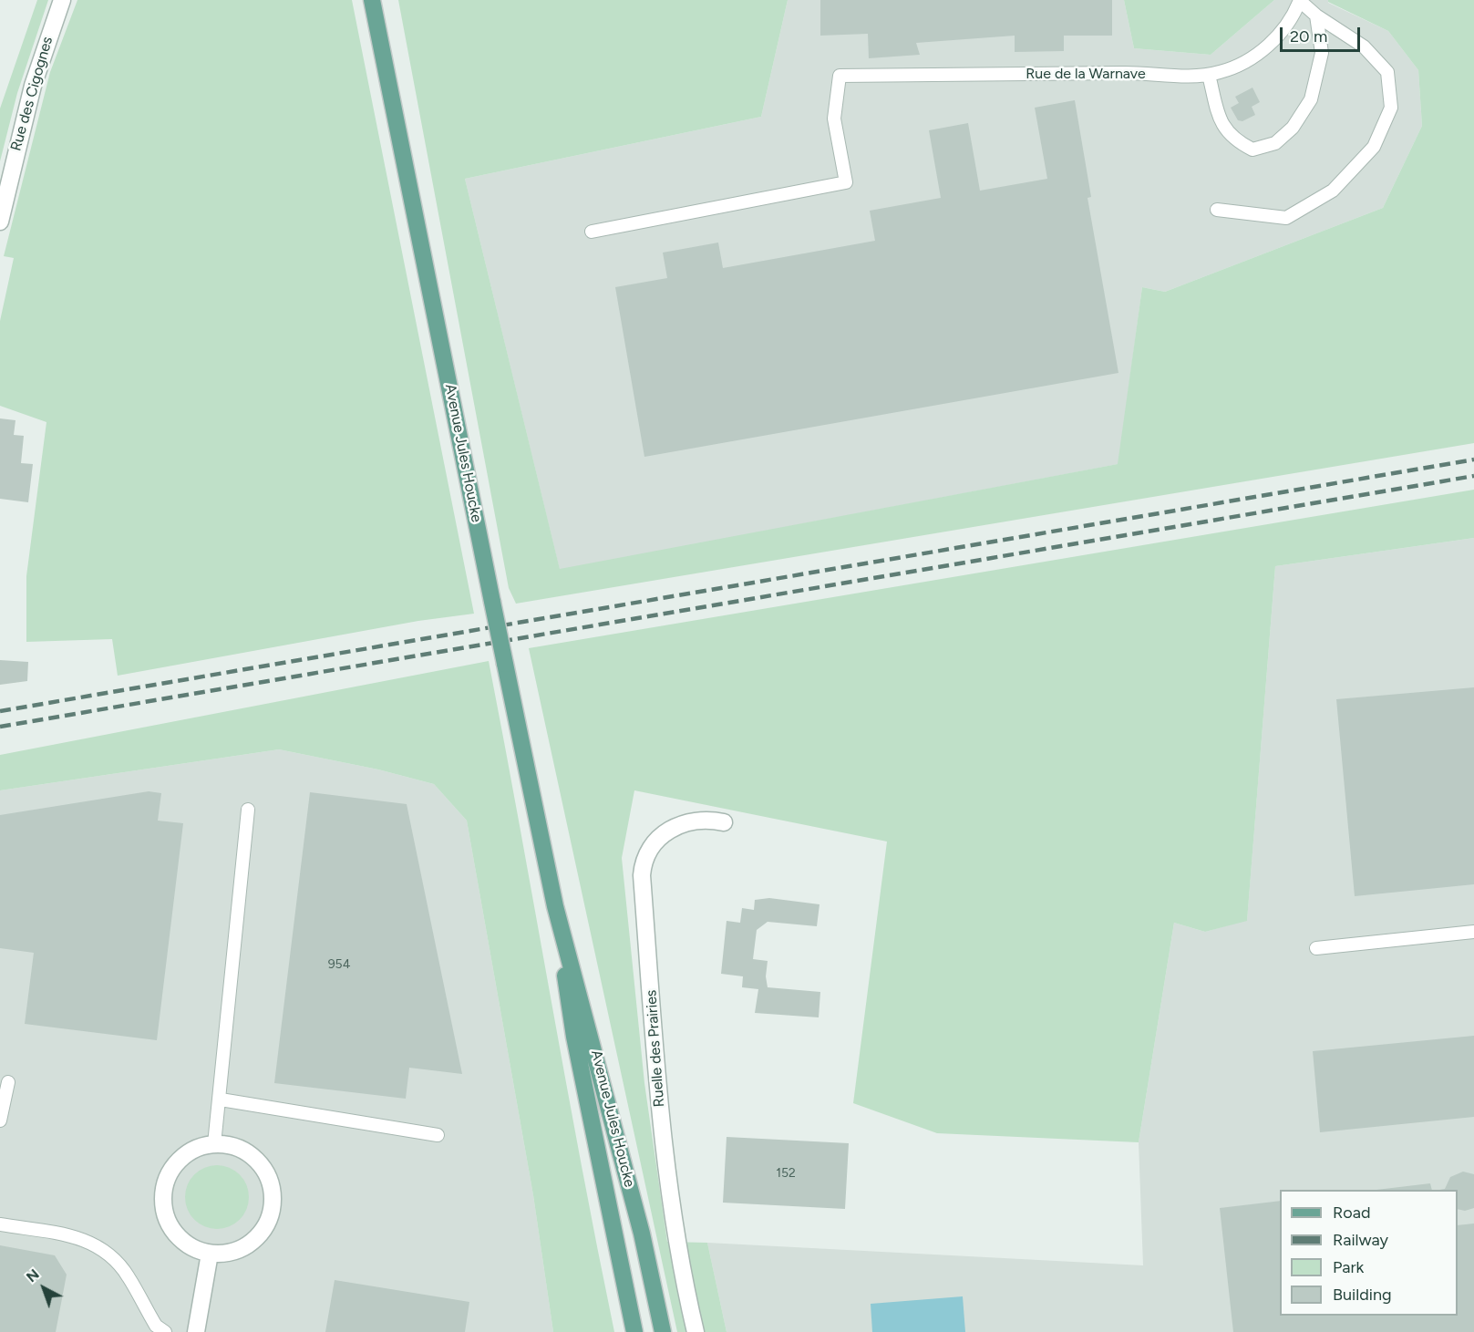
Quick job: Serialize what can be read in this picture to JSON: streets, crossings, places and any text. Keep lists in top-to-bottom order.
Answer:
{
  "streets": {
    "main road": ["Avenue Jules Houcke"],
    "street": ["Rue des Cigognes", "Ruelle des Prairies"],
    "lane": ["Rue de la Warnave"]
  },
  "house_numbers": ["954", "152"],
  "legend": [
    "Road",
    "Railway",
    "Park",
    "Building"
  ],
  "scale_bar": "20 m",
  "north": "top left"
}
